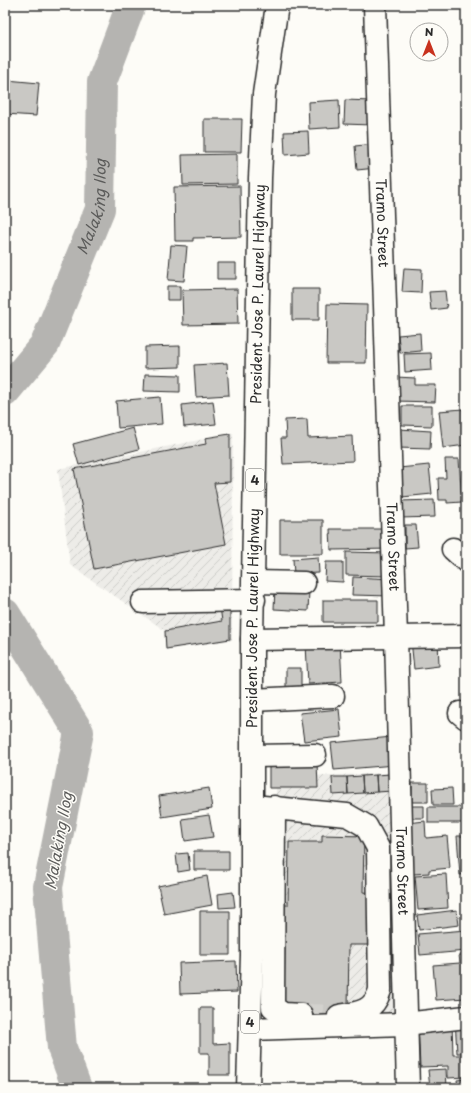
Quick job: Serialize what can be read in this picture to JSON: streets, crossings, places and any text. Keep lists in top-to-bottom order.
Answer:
{
  "streets": {
    "main road": ["Tramo Street", "President Jose P. Laurel Highway", "4"]
  },
  "water": ["Malaking Ilog"],
  "north": "top"
}
